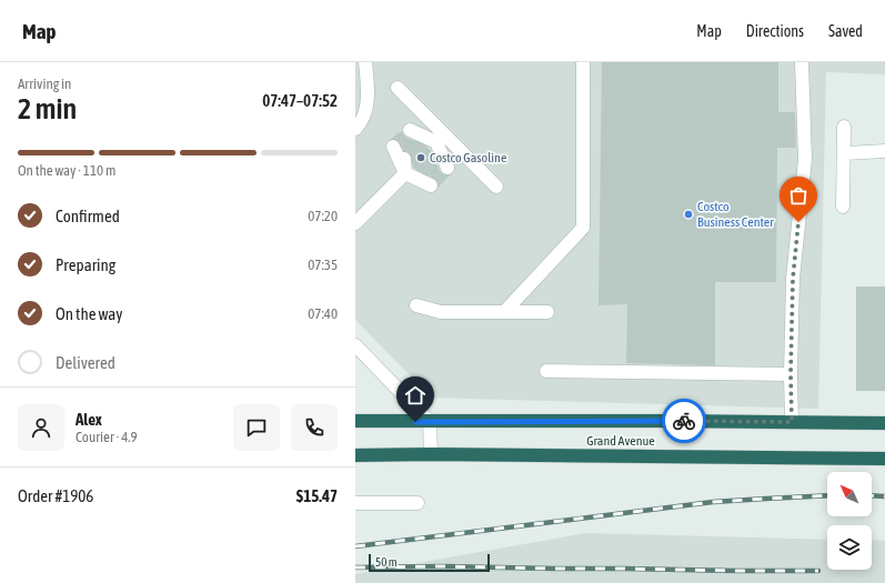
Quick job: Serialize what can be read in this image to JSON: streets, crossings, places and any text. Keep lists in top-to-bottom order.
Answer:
{
  "streets": {
    "highway": ["Grand Avenue"]
  },
  "places": ["Costco Gasoline", "Costco Business Center"],
  "scale_bar": "50 m",
  "north": "top left",
  "page": {
    "header": "Map",
    "nav": ["Map", "Directions", "Saved"],
    "heading": ["2 min", "Arriving in", "07:47–07:52"],
    "panel": [
      "Alex",
      "Courier · 4.9",
      "Order #1906",
      "$15.47"
    ],
    "bar": "On the way · 110 m",
    "list": [
      ["Confirmed", "07:20"],
      ["Preparing", "07:35"],
      ["On the way", "07:40"],
      "Delivered"
    ],
    "scale": "50 m"
  }
}
